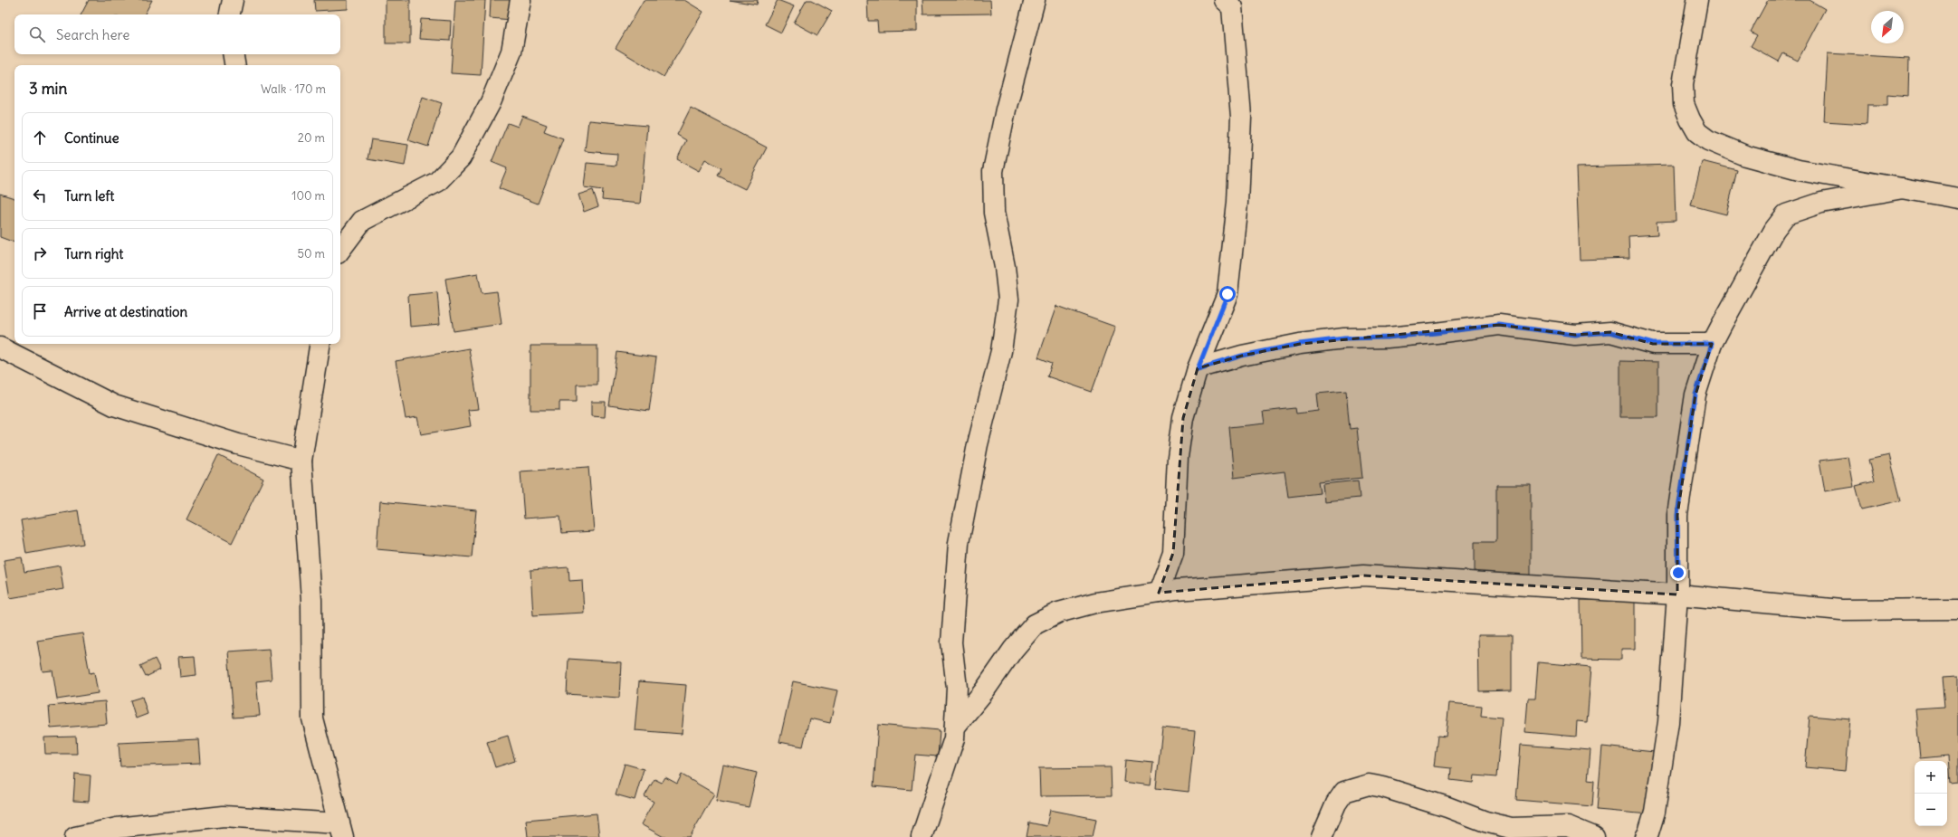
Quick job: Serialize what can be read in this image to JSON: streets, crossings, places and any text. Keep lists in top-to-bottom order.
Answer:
{
  "north": "bottom left",
  "page": {
    "search": "Search here",
    "heading": ["3 min", "Walk · 170 m"],
    "list": [
      ["Continue", "20 m"],
      ["Turn left", "100 m"],
      ["Turn right", "50 m"],
      "Arrive at destination"
    ],
    "map_buttons": ["+", "−"]
  }
}
